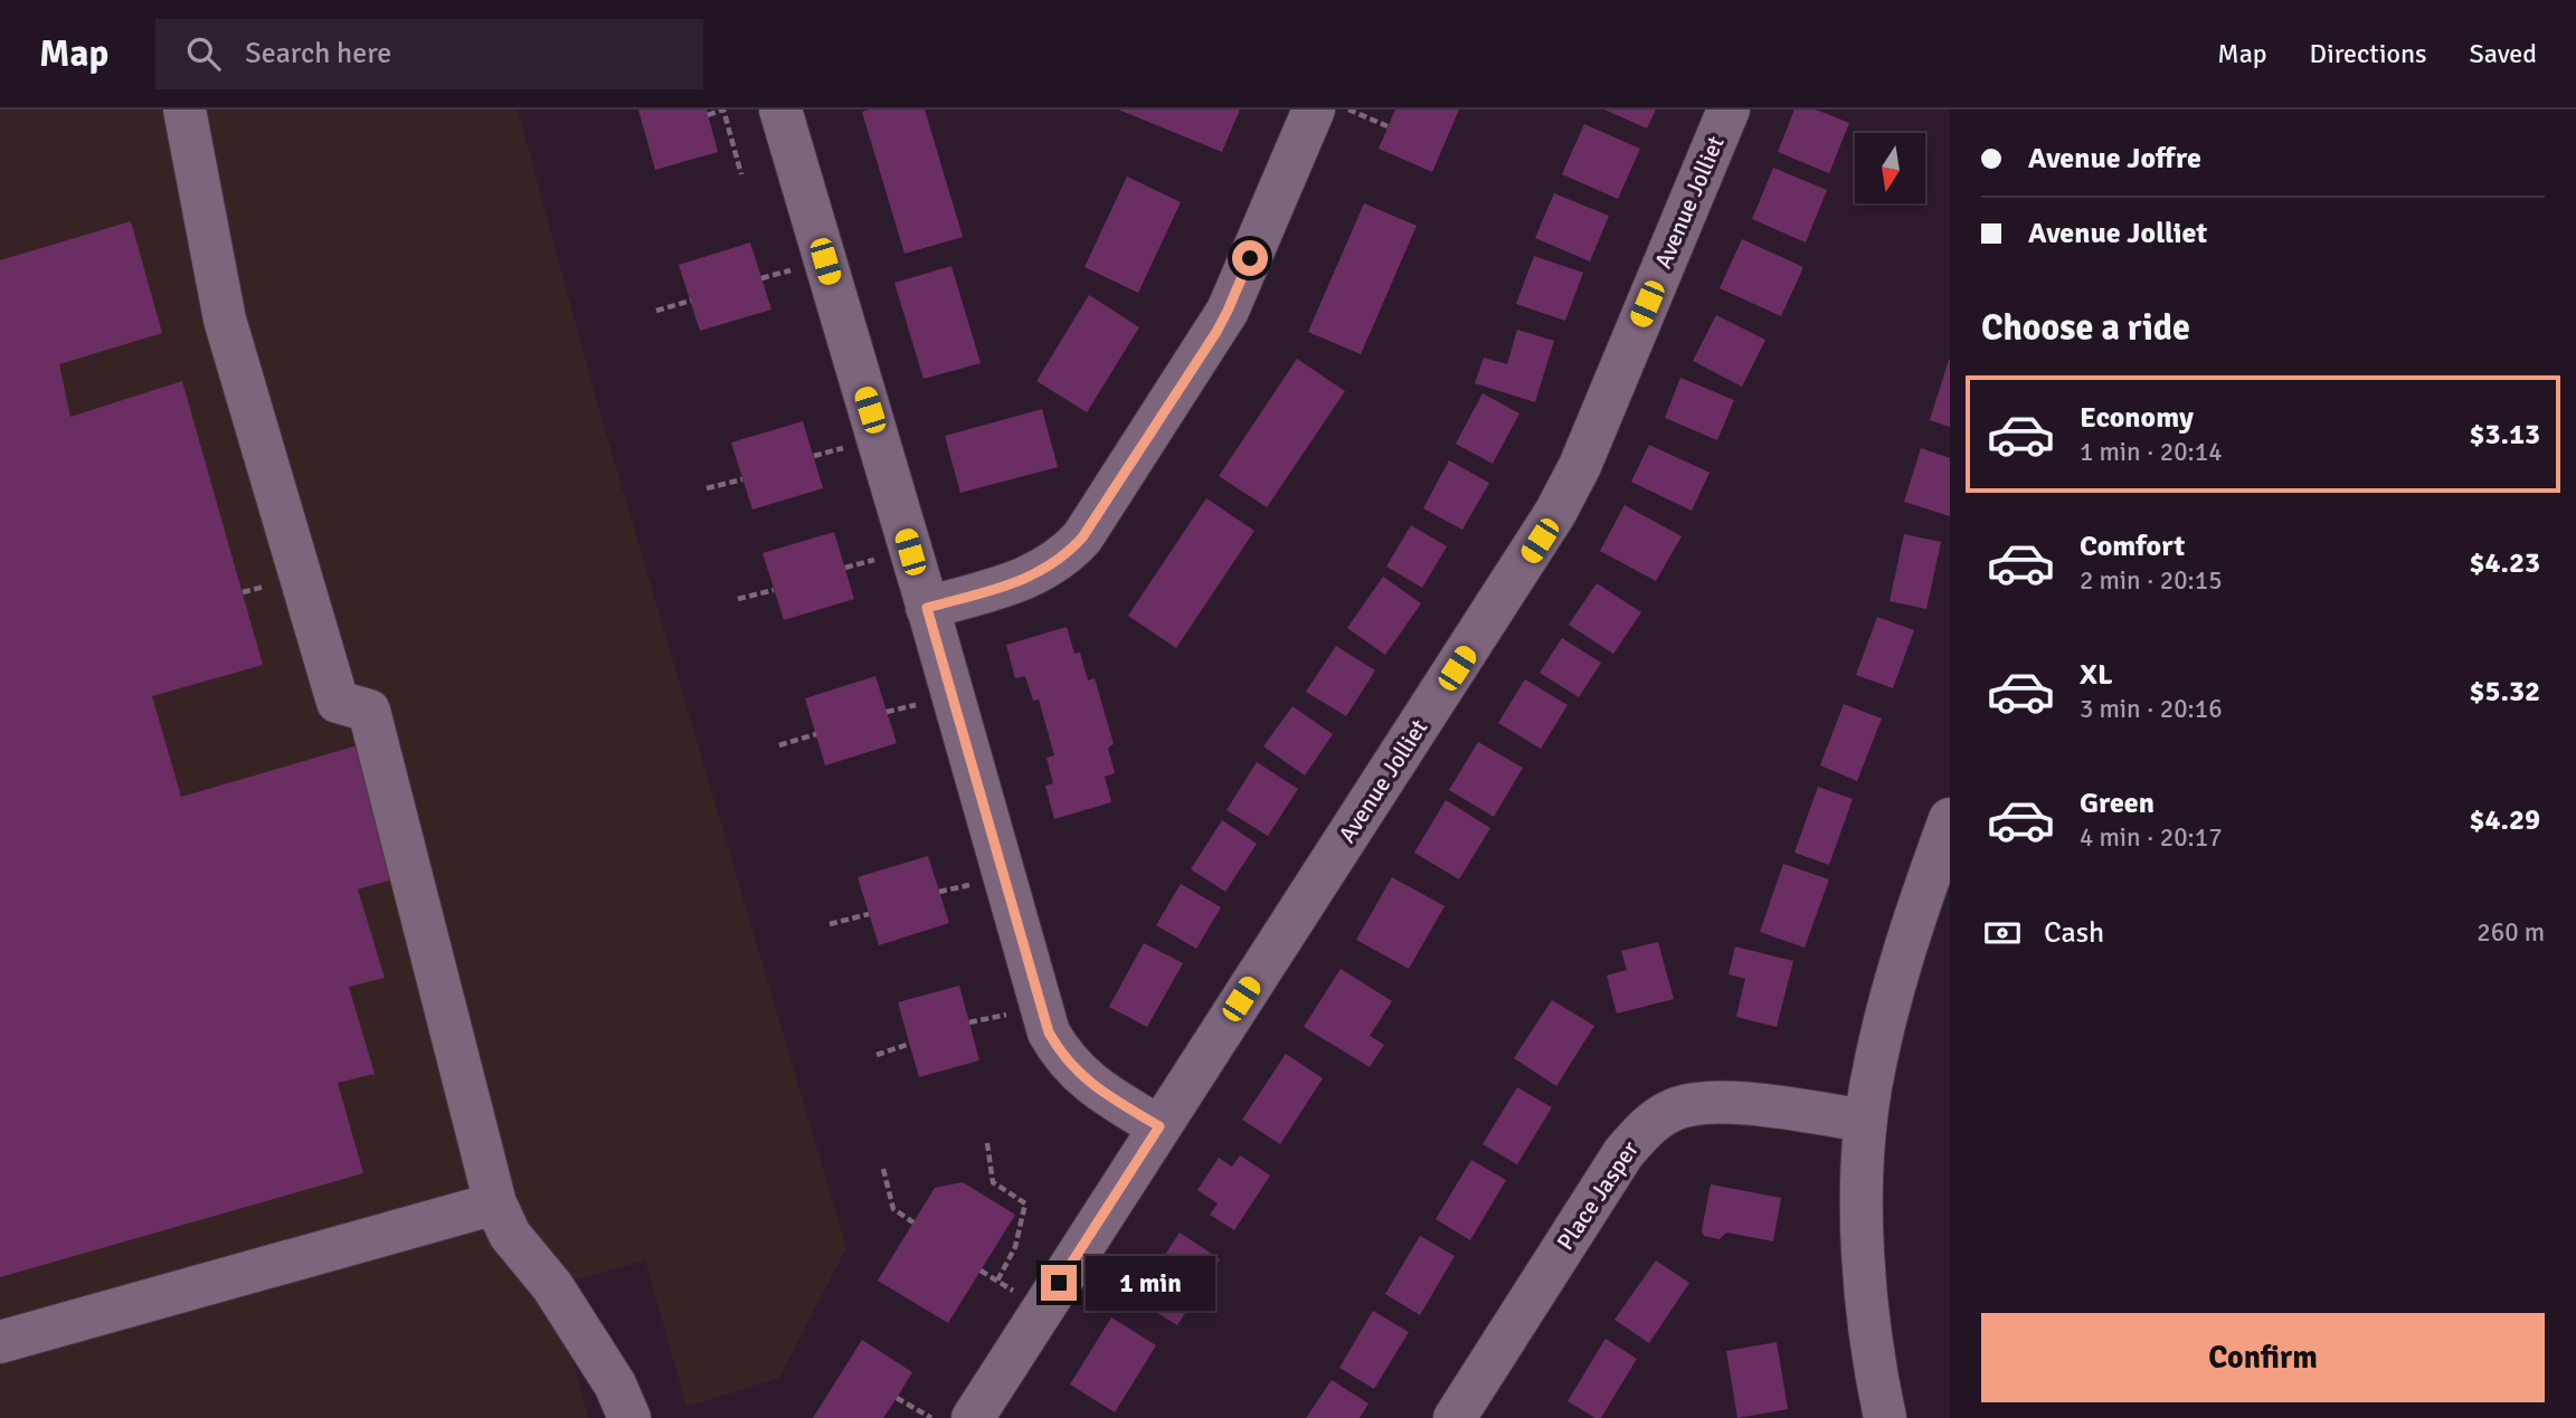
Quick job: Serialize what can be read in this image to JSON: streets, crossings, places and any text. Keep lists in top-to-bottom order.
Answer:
{
  "streets": {
    "street": ["Avenue Jolliet", "Place Jasper"]
  },
  "north": "bottom",
  "page": {
    "header": "Map",
    "search": "Search here",
    "nav": ["Map", "Directions", "Saved"],
    "banner": ["Avenue Joffre", "Avenue Jolliet"],
    "heading": "Choose a ride",
    "list": [
      {
        "name": "Economy",
        "note": "1 min · 20:14",
        "value": "$3.13"
      },
      {
        "name": "Comfort",
        "note": "2 min · 20:15",
        "value": "$4.23"
      },
      {
        "name": "XL",
        "note": "3 min · 20:16",
        "value": "$5.32"
      },
      {
        "name": "Green",
        "note": "4 min · 20:17",
        "value": "$4.29"
      }
    ],
    "pay": ["Cash", "260 m"],
    "bubble": "1 min",
    "buttons": "Confirm"
  }
}
